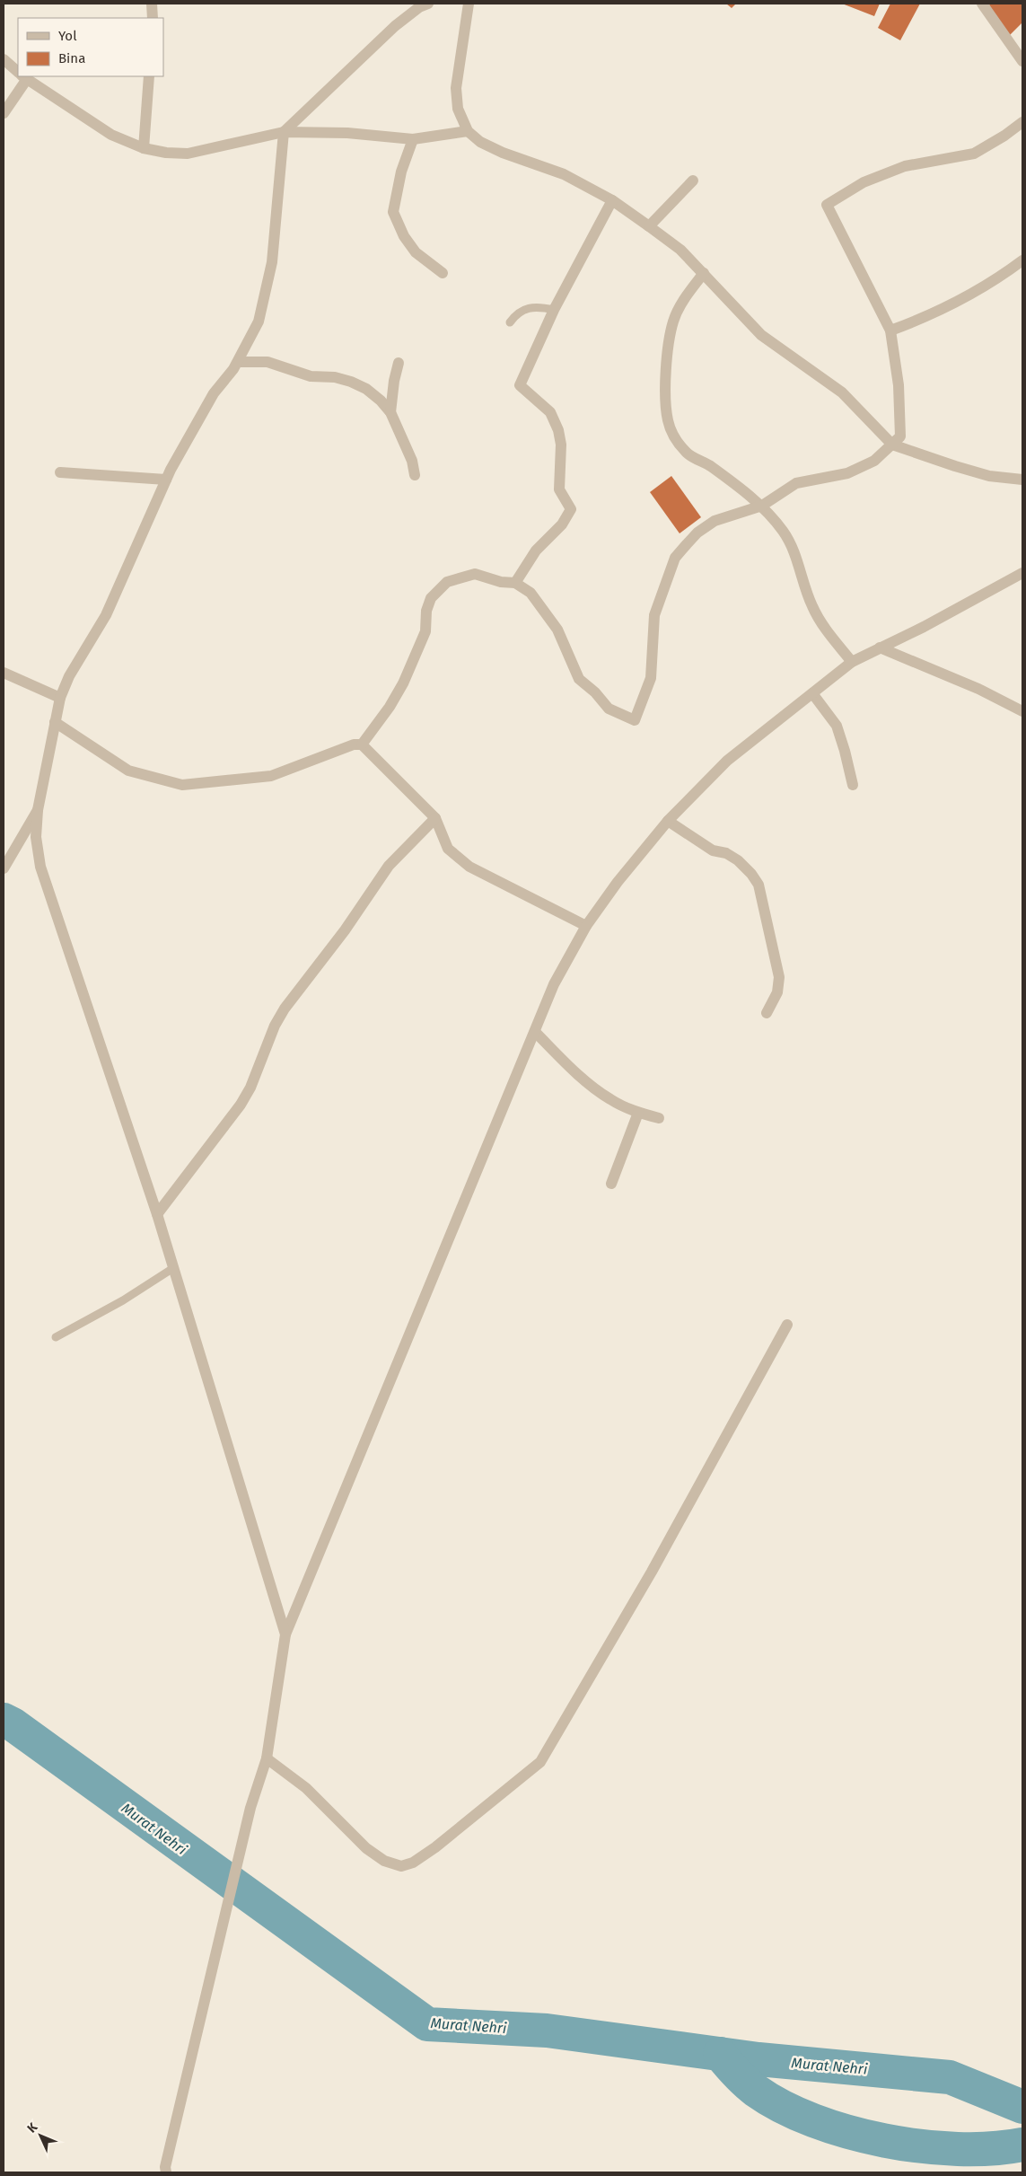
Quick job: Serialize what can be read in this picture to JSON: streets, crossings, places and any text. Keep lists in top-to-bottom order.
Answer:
{
  "water": ["Murat Nehri"],
  "legend": ["Yol", "Bina"],
  "north": "top left"
}
